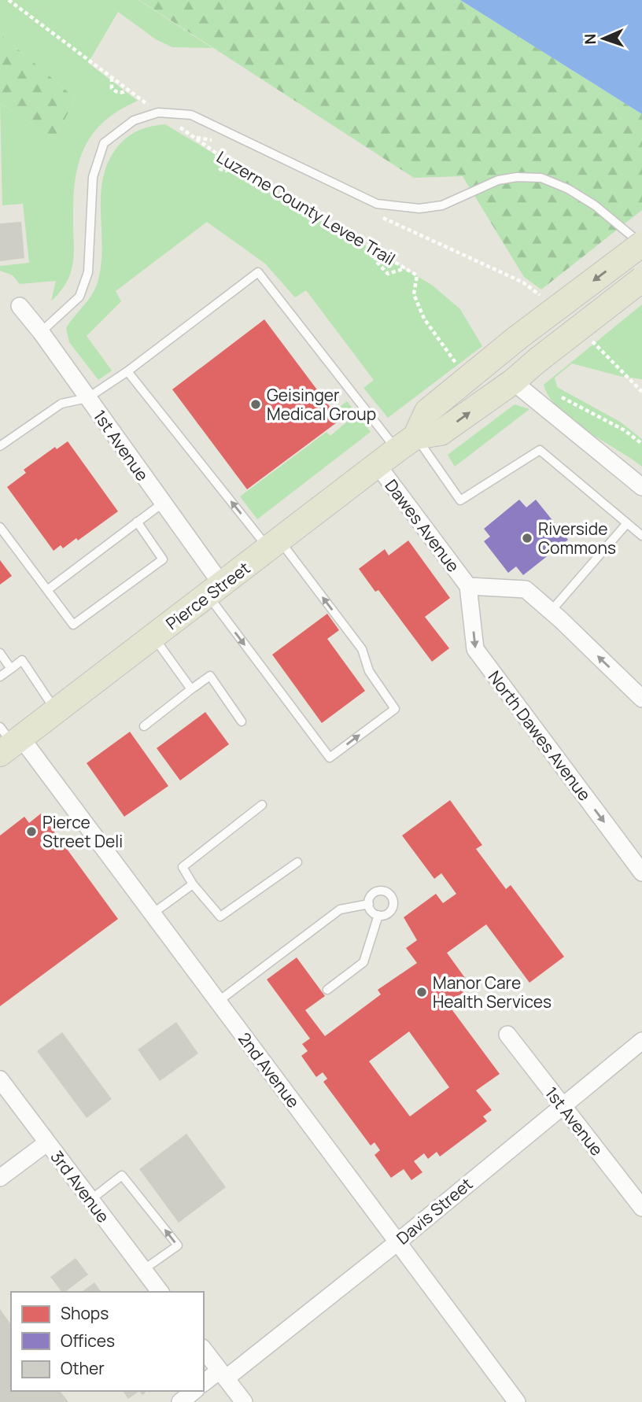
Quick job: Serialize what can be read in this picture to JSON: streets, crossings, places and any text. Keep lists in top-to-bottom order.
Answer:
{
  "streets": {
    "main road": ["Pierce Street"],
    "street": [
      "1st Avenue",
      "Dawes Avenue",
      "North Dawes Avenue",
      "2nd Avenue",
      "3rd Avenue",
      "Davis Street"
    ],
    "path": ["Luzerne County Levee Trail"]
  },
  "crossings": [
    ["1st Avenue", "Pierce Street"],
    ["1st Avenue", "Davis Street"],
    ["Dawes Avenue", "Pierce Street"],
    ["Dawes Avenue", "North Dawes Avenue"],
    ["Pierce Street", "2nd Avenue"],
    ["2nd Avenue", "Davis Street"]
  ],
  "places": [
    "Geisinger Medical Group",
    "Riverside Commons",
    "Pierce Street Deli",
    "Manor Care Health Services"
  ],
  "legend": ["Shops", "Offices", "Other"],
  "north": "left"
}
